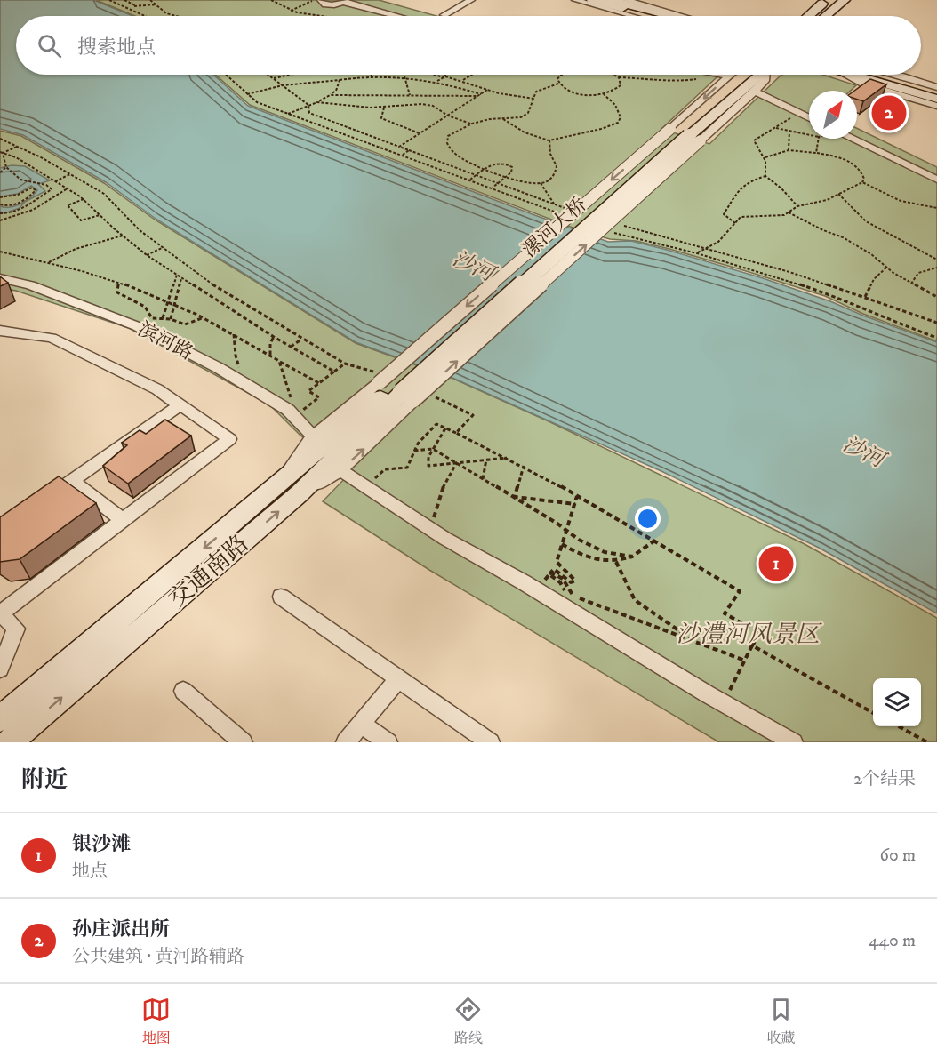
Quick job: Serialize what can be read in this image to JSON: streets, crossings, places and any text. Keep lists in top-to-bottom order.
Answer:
{
  "streets": {
    "main road": ["漯河大桥", "交通南路"],
    "street": ["滨河路"]
  },
  "crossings": [
    ["漯河大桥", "交通南路"]
  ],
  "water": ["沙河"],
  "parks": ["沙澧河风景区"],
  "north": "top right",
  "page": {
    "search": "搜索地点",
    "pins": ["2", "1"],
    "heading": ["附近", "2个结果"],
    "list": [
      {
        "mark": "1",
        "name": "银沙滩",
        "note": "地点",
        "value": "60 m"
      },
      {
        "mark": "2",
        "name": "孙庄派出所",
        "note": "公共建筑 · 黄河路辅路",
        "value": "440 m"
      }
    ],
    "nav": ["地图", "路线", "收藏"]
  }
}
